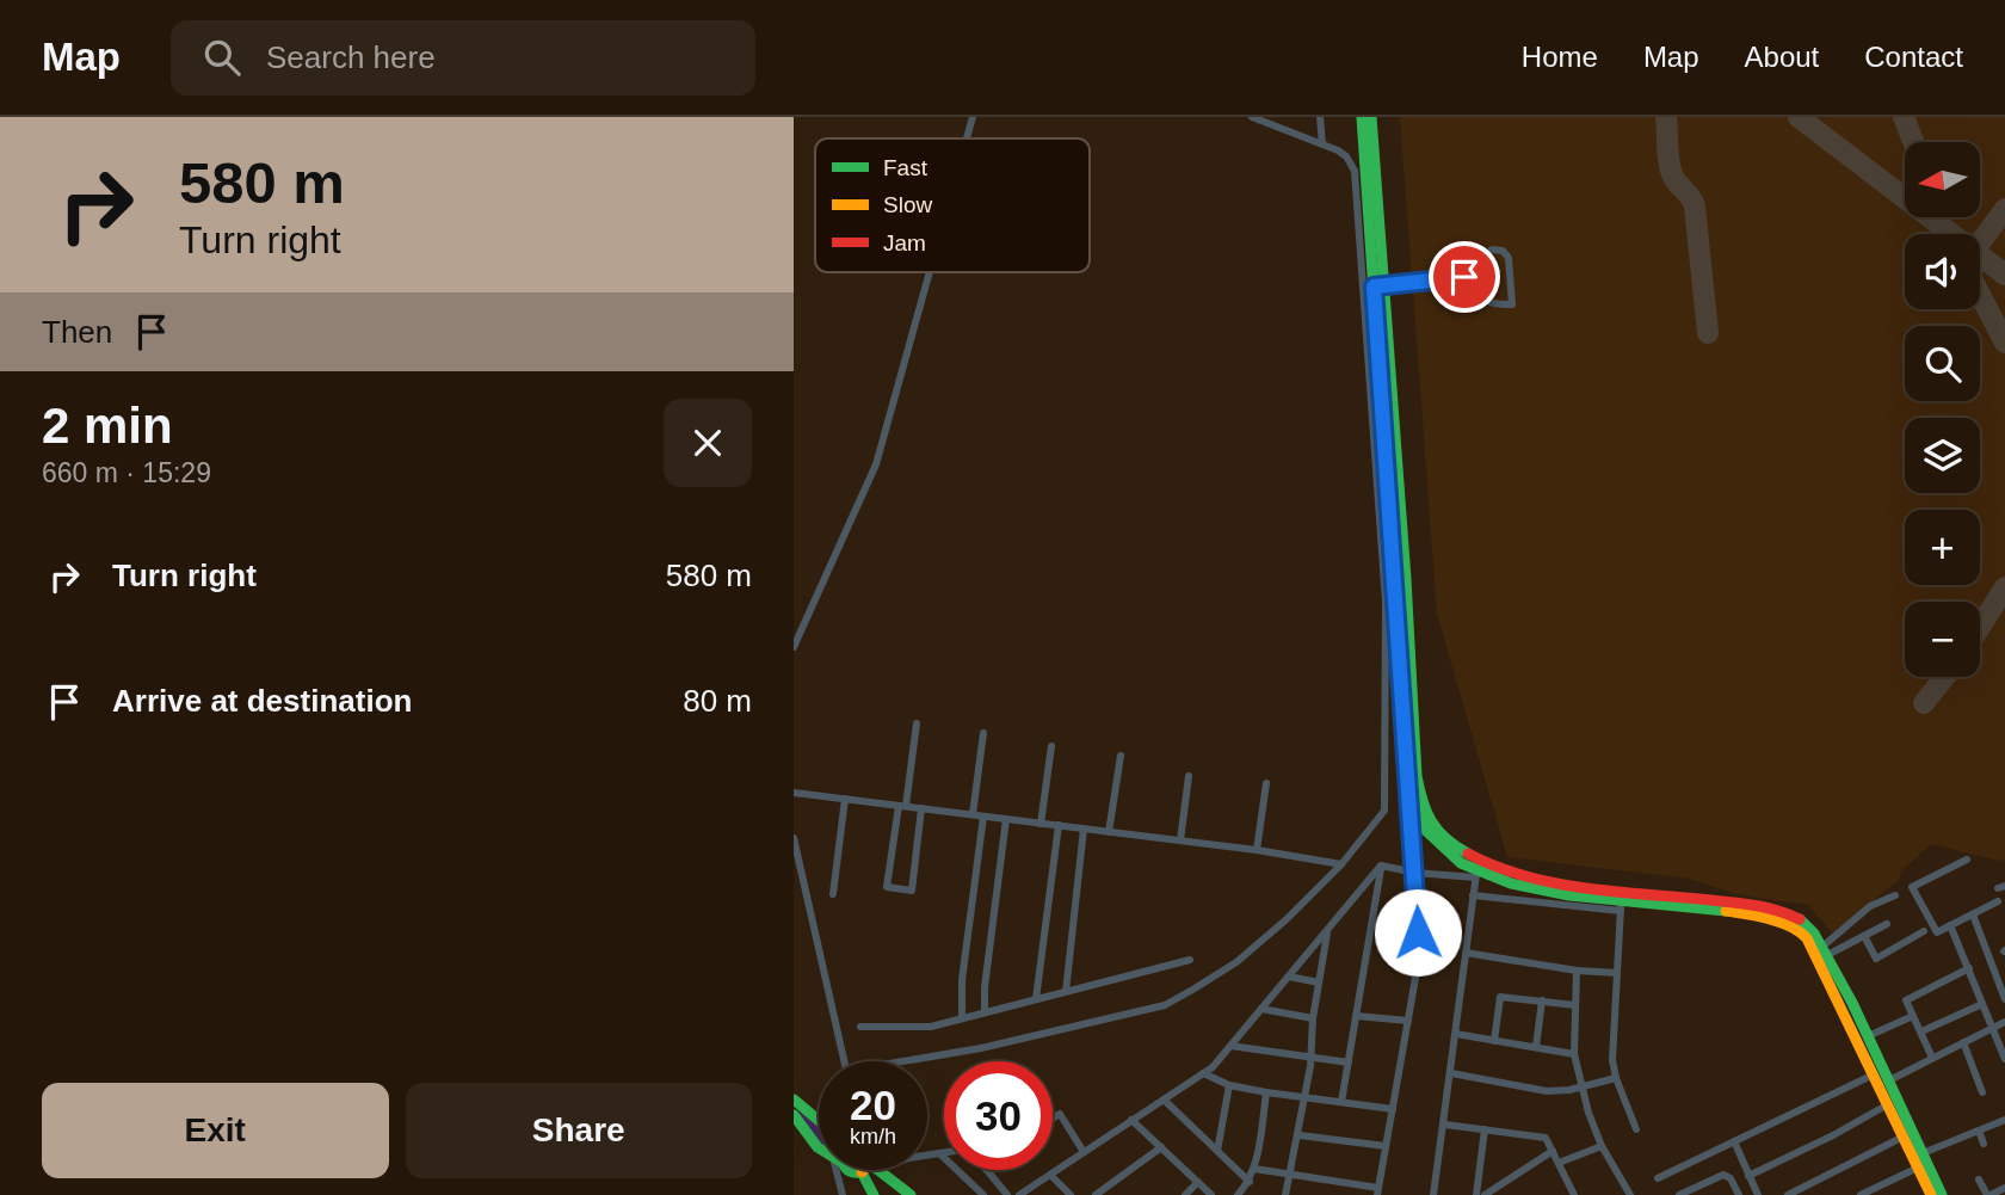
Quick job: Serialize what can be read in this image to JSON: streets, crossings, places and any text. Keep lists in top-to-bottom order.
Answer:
{
  "legend": ["Fast", "Slow", "Jam"],
  "north": "left",
  "page": {
    "header": "Map",
    "search": "Search here",
    "nav": [
      "Home",
      "Map",
      "About",
      "Contact"
    ],
    "turn": ["580 m", "Turn right"],
    "map_buttons": ["+", "−"],
    "then": "Then",
    "heading": ["2 min", "660 m · 15:29"],
    "list": [
      {
        "name": "Turn right",
        "value": "580 m"
      },
      {
        "name": "Arrive at destination",
        "value": "80 m"
      }
    ],
    "speed": "20 km/h",
    "limit": "30",
    "buttons": ["Exit", "Share"]
  }
}
